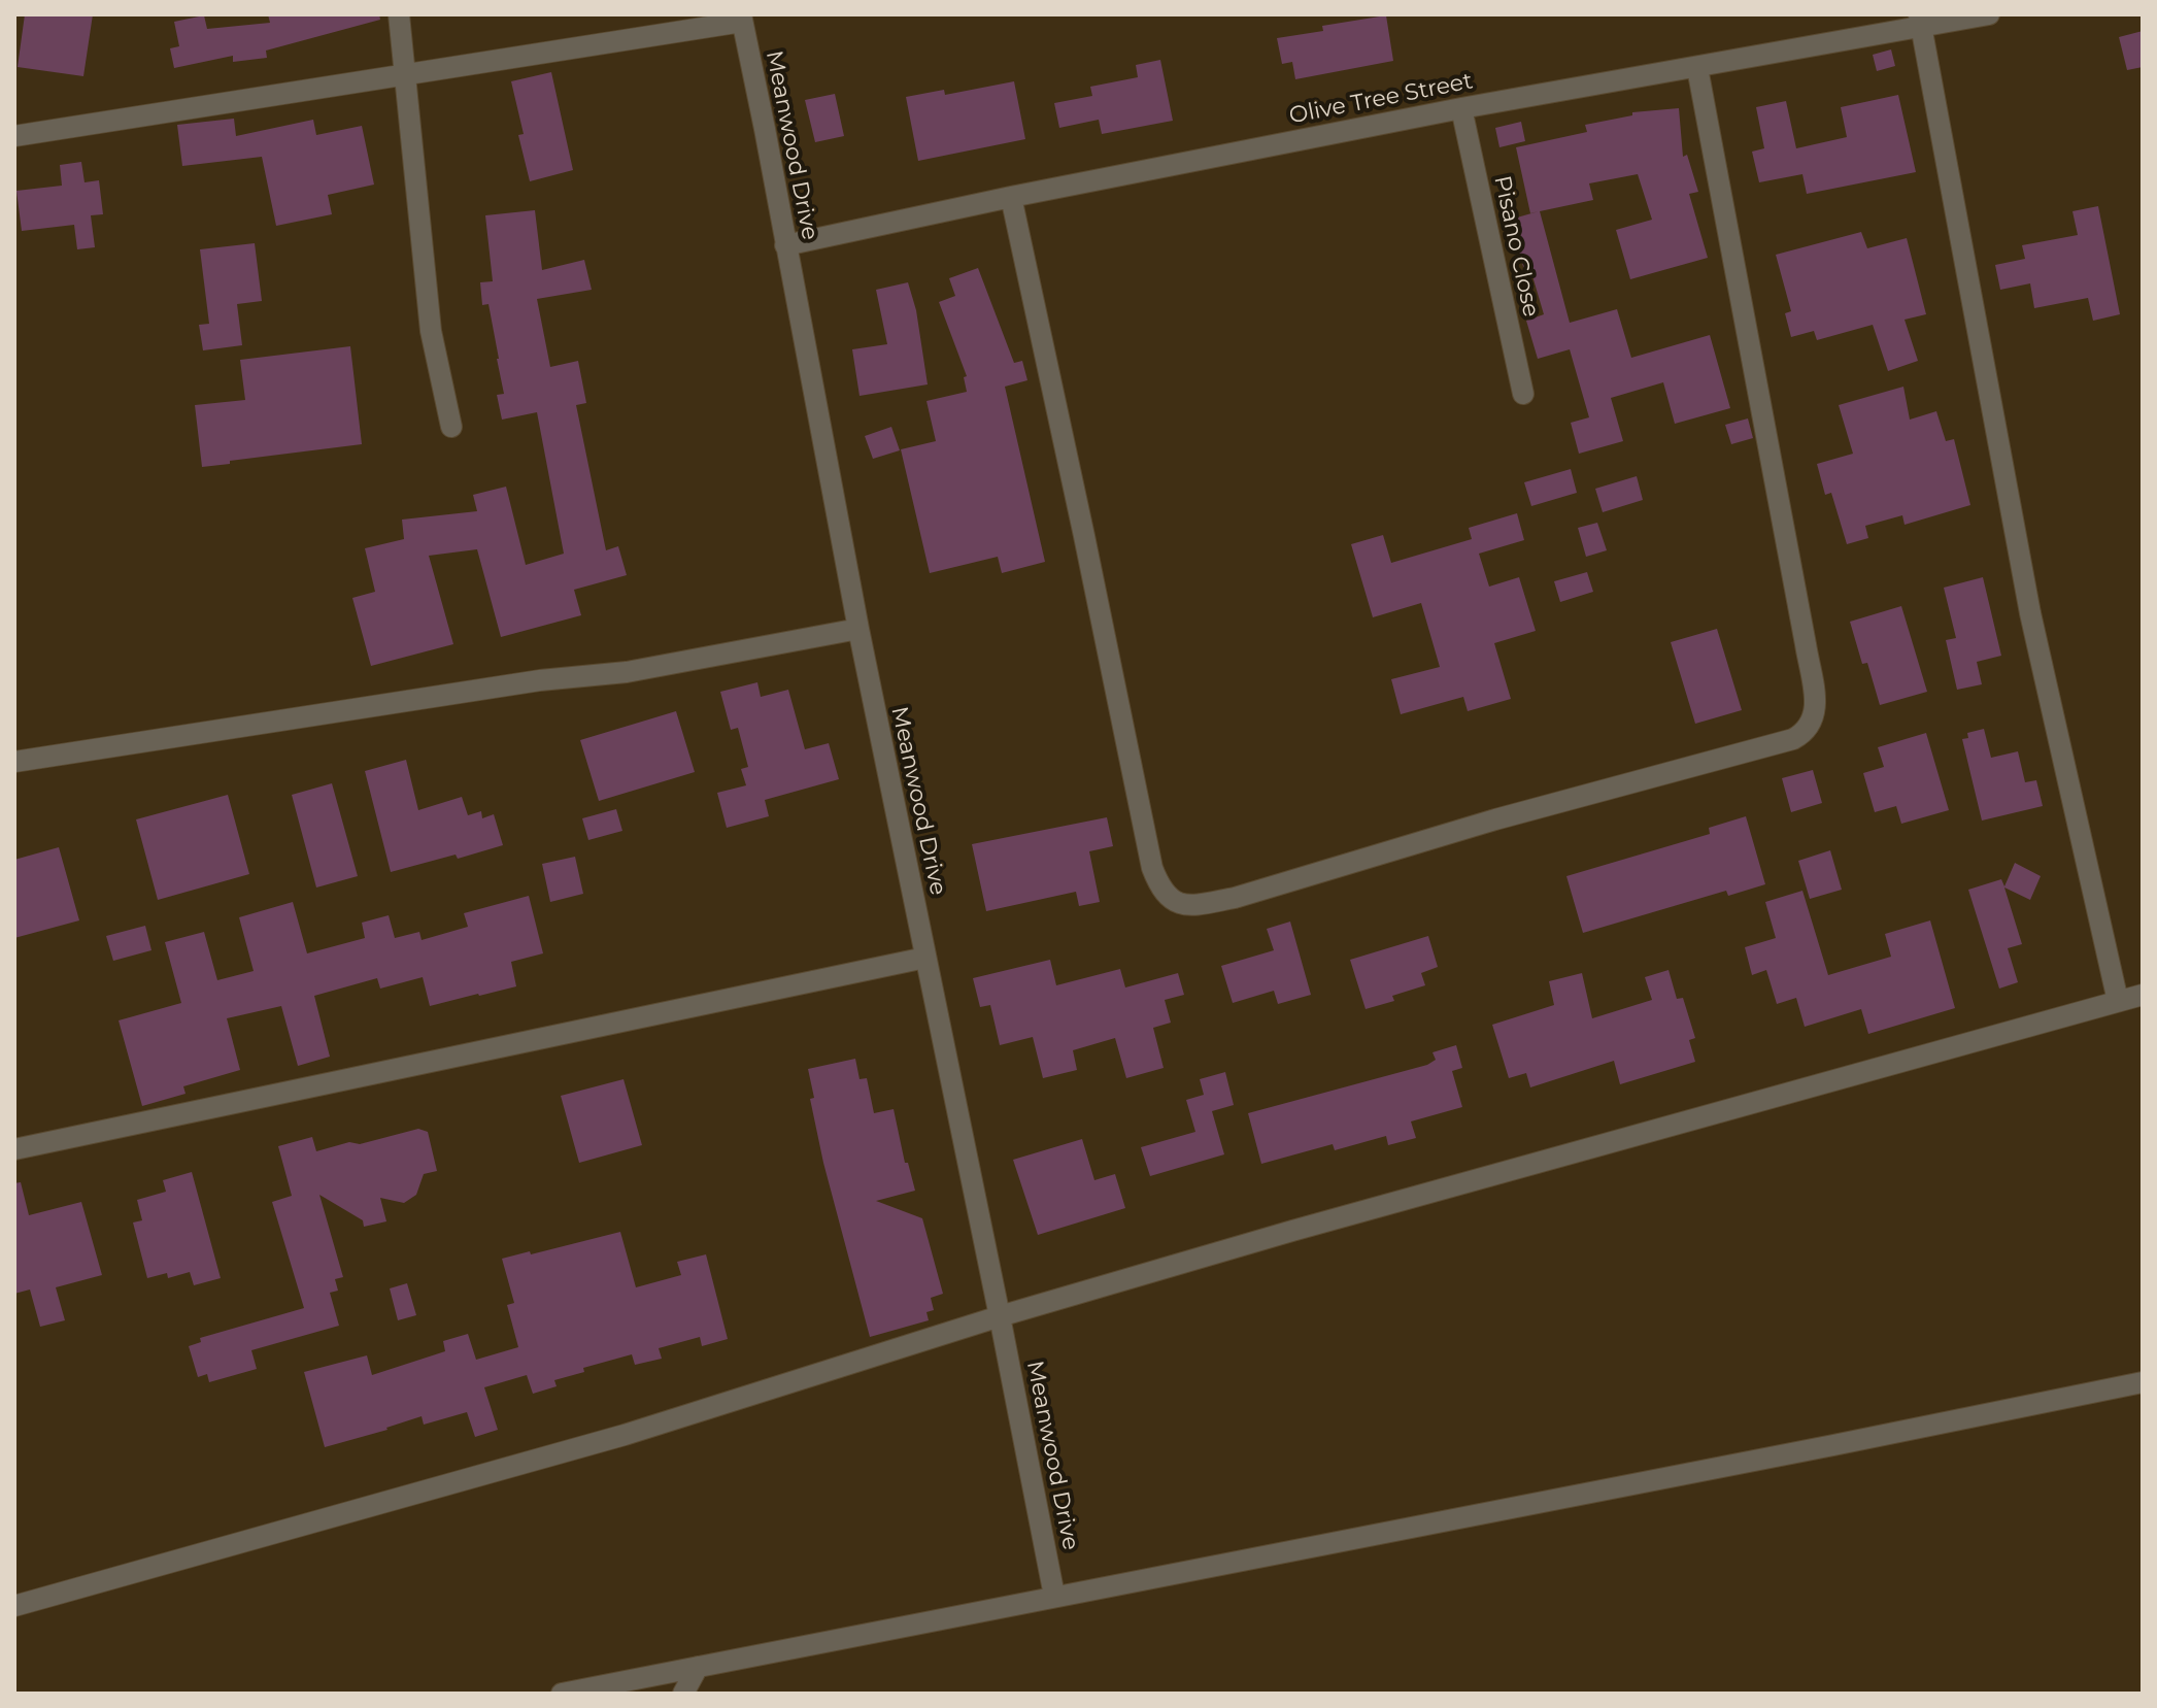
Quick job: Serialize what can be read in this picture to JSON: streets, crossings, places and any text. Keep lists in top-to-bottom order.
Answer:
{
  "streets": {
    "street": ["Olive Tree Street", "Meanwood Drive", "Pisano Close"]
  },
  "crossings": [
    ["Olive Tree Street", "Meanwood Drive"],
    ["Olive Tree Street", "Pisano Close"]
  ]
}
